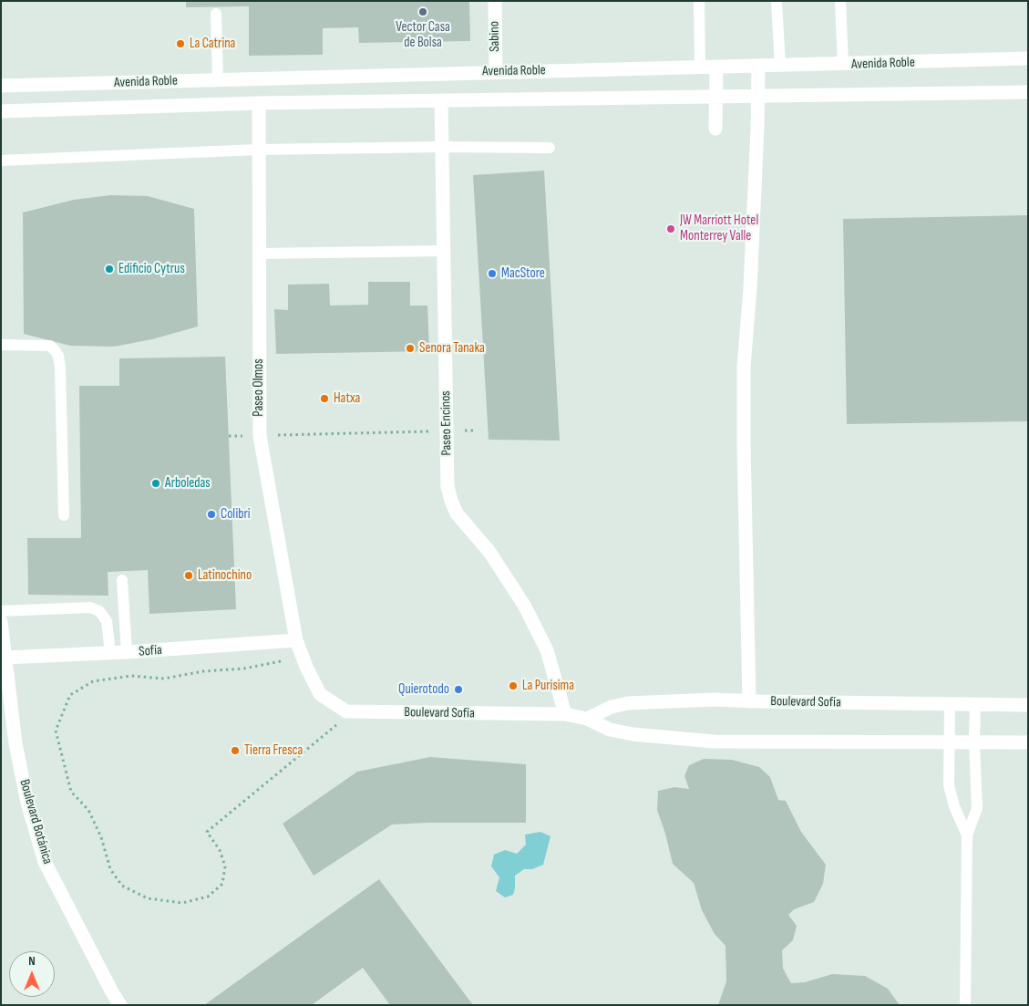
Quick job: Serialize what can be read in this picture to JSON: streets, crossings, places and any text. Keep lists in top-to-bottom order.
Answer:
{
  "streets": {
    "street": [
      "Sabino",
      "Avenida Roble",
      "Paseo Olmos",
      "Paseo Encinos",
      "Sofía",
      "Boulevard Sofía",
      "Boulevard Botánica"
    ]
  },
  "crossings": [
    ["Sabino", "Avenida Roble"],
    ["Avenida Roble", "Paseo Olmos"],
    ["Avenida Roble", "Paseo Encinos"],
    ["Paseo Olmos", "Sofía"],
    ["Paseo Olmos", "Boulevard Sofía"],
    ["Paseo Encinos", "Boulevard Sofía"],
    ["Sofía", "Boulevard Botánica"]
  ],
  "places": [
    "Vector Casa de Bolsa",
    "La Catrina",
    "JW Marriott Hotel Monterrey Valle",
    "Edificio Cytrus",
    "MacStore",
    "Senora Tanaka",
    "Hatxa",
    "Arboledas",
    "Colibri",
    "Latinochino",
    "La Purisima",
    "Quierotodo",
    "Tierra Fresca"
  ],
  "north": "top"
}
